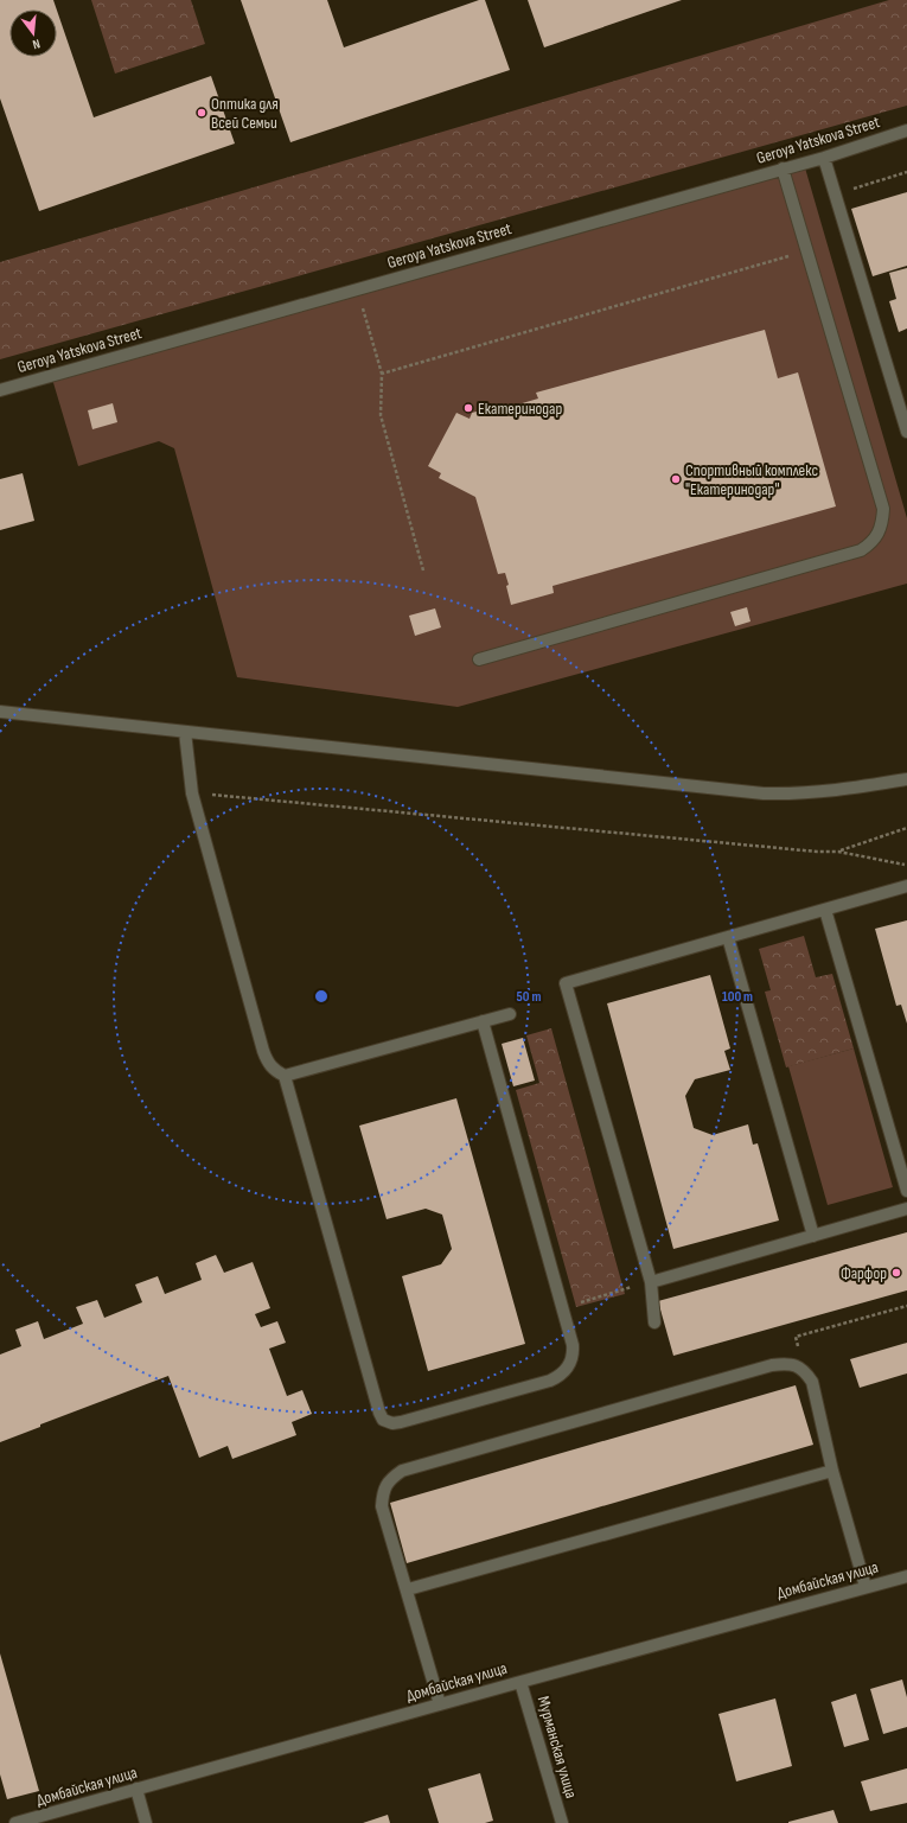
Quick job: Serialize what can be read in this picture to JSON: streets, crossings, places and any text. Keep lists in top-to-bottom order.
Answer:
{
  "streets": {
    "street": ["Geroya Yatskova Street", "Домбайская улица", "Мурманская улица"]
  },
  "crossings": [
    ["Домбайская улица", "Мурманская улица"]
  ],
  "places": [
    "Оптика для Всей Семьи",
    "Екатеринодар",
    "Спортивный комплекс \"Екатеринодар\"",
    "Фарфор"
  ],
  "north": "bottom",
  "rings": ["50 m", "100 m"]
}
